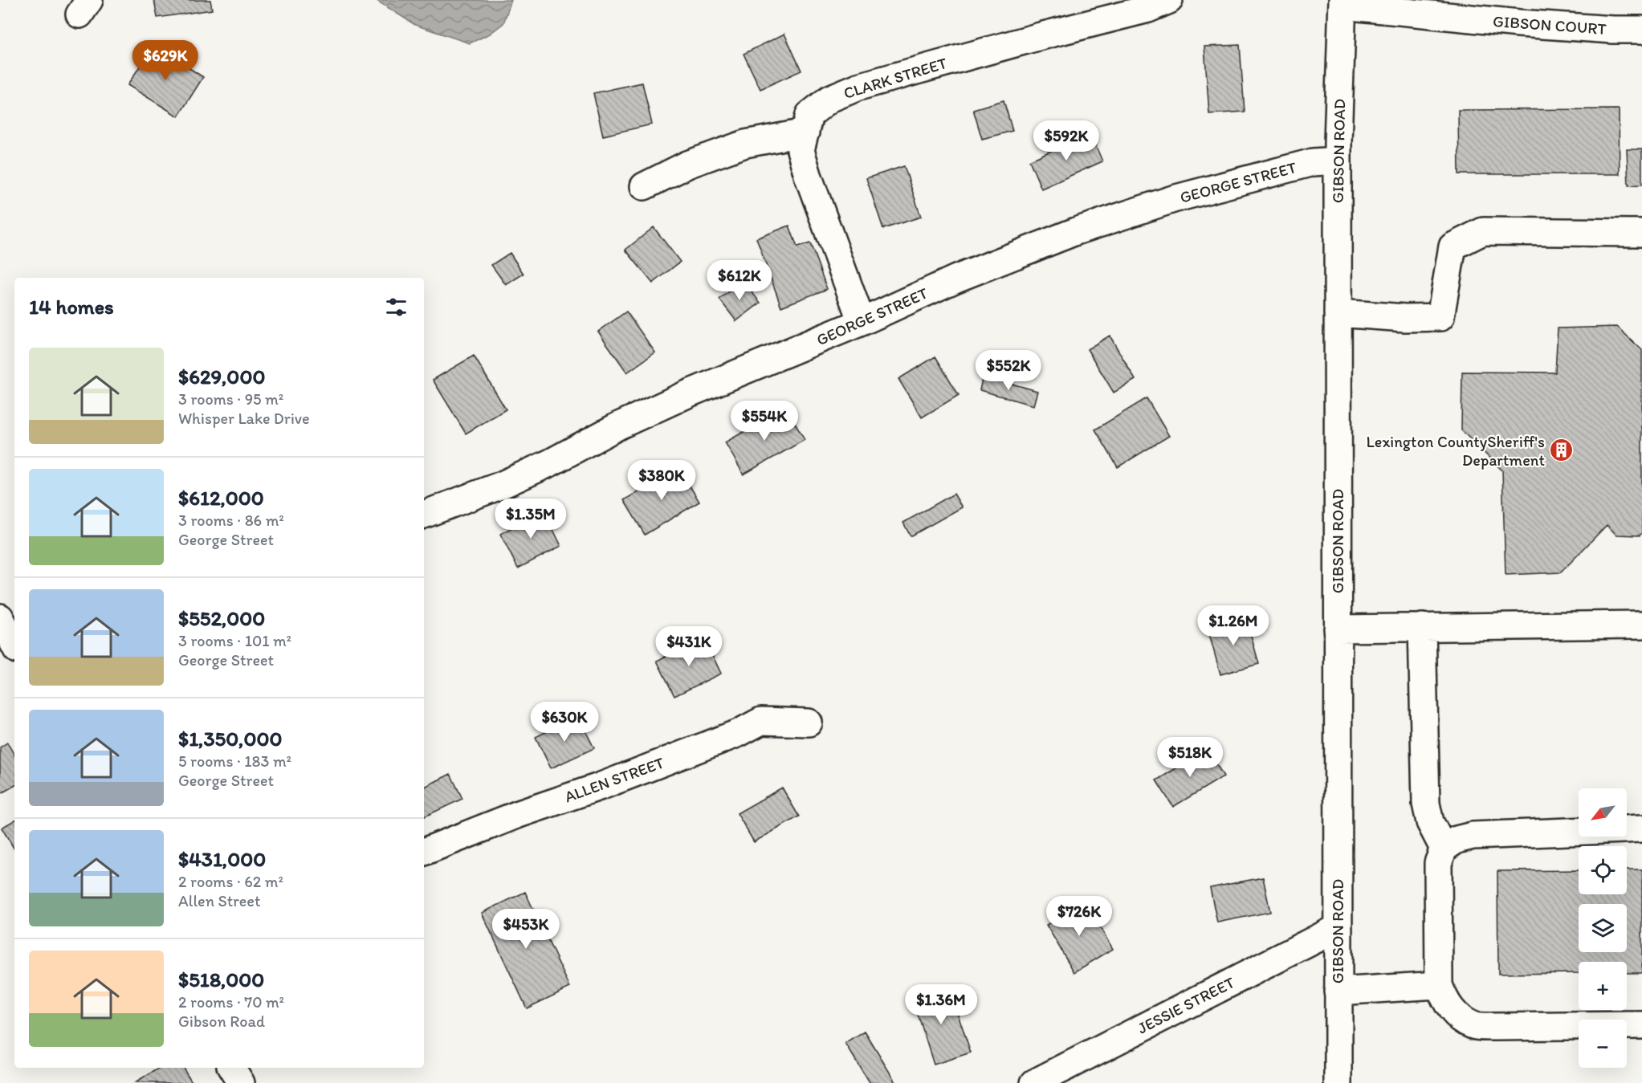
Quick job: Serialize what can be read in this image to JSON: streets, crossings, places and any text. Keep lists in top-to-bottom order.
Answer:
{
  "streets": {
    "street": [
      "GIBSON COURT",
      "CLARK STREET",
      "GIBSON ROAD",
      "GEORGE STREET",
      "ALLEN STREET",
      "JESSIE STREET"
    ]
  },
  "crossings": [
    ["GIBSON COURT", "GIBSON ROAD"],
    ["CLARK STREET", "GEORGE STREET"],
    ["GIBSON ROAD", "GEORGE STREET"],
    ["GIBSON ROAD", "JESSIE STREET"]
  ],
  "places": {
    "building": ["Lexington CountySheriff's Department"]
  },
  "north": "bottom left",
  "page": {
    "price": [
      "$629K",
      "$592K",
      "$612K",
      "$552K",
      "$554K",
      "$380K",
      "$1.35M",
      "$1.26M",
      "$431K",
      "$630K",
      "$518K",
      "$726K",
      "$453K",
      "$1.36M"
    ],
    "heading": "14 homes",
    "list": [
      {
        "name": "$629,000",
        "note": "3 rooms · 95 m² · Whisper Lake Drive"
      },
      {
        "name": "$612,000",
        "note": "3 rooms · 86 m² · George Street"
      },
      {
        "name": "$552,000",
        "note": "3 rooms · 101 m² · George Street"
      },
      {
        "name": "$1,350,000",
        "note": "5 rooms · 183 m² · George Street"
      },
      {
        "name": "$431,000",
        "note": "2 rooms · 62 m² · Allen Street"
      },
      {
        "name": "$518,000",
        "note": "2 rooms · 70 m² · Gibson Road"
      }
    ],
    "map_buttons": ["+", "−"]
  }
}
